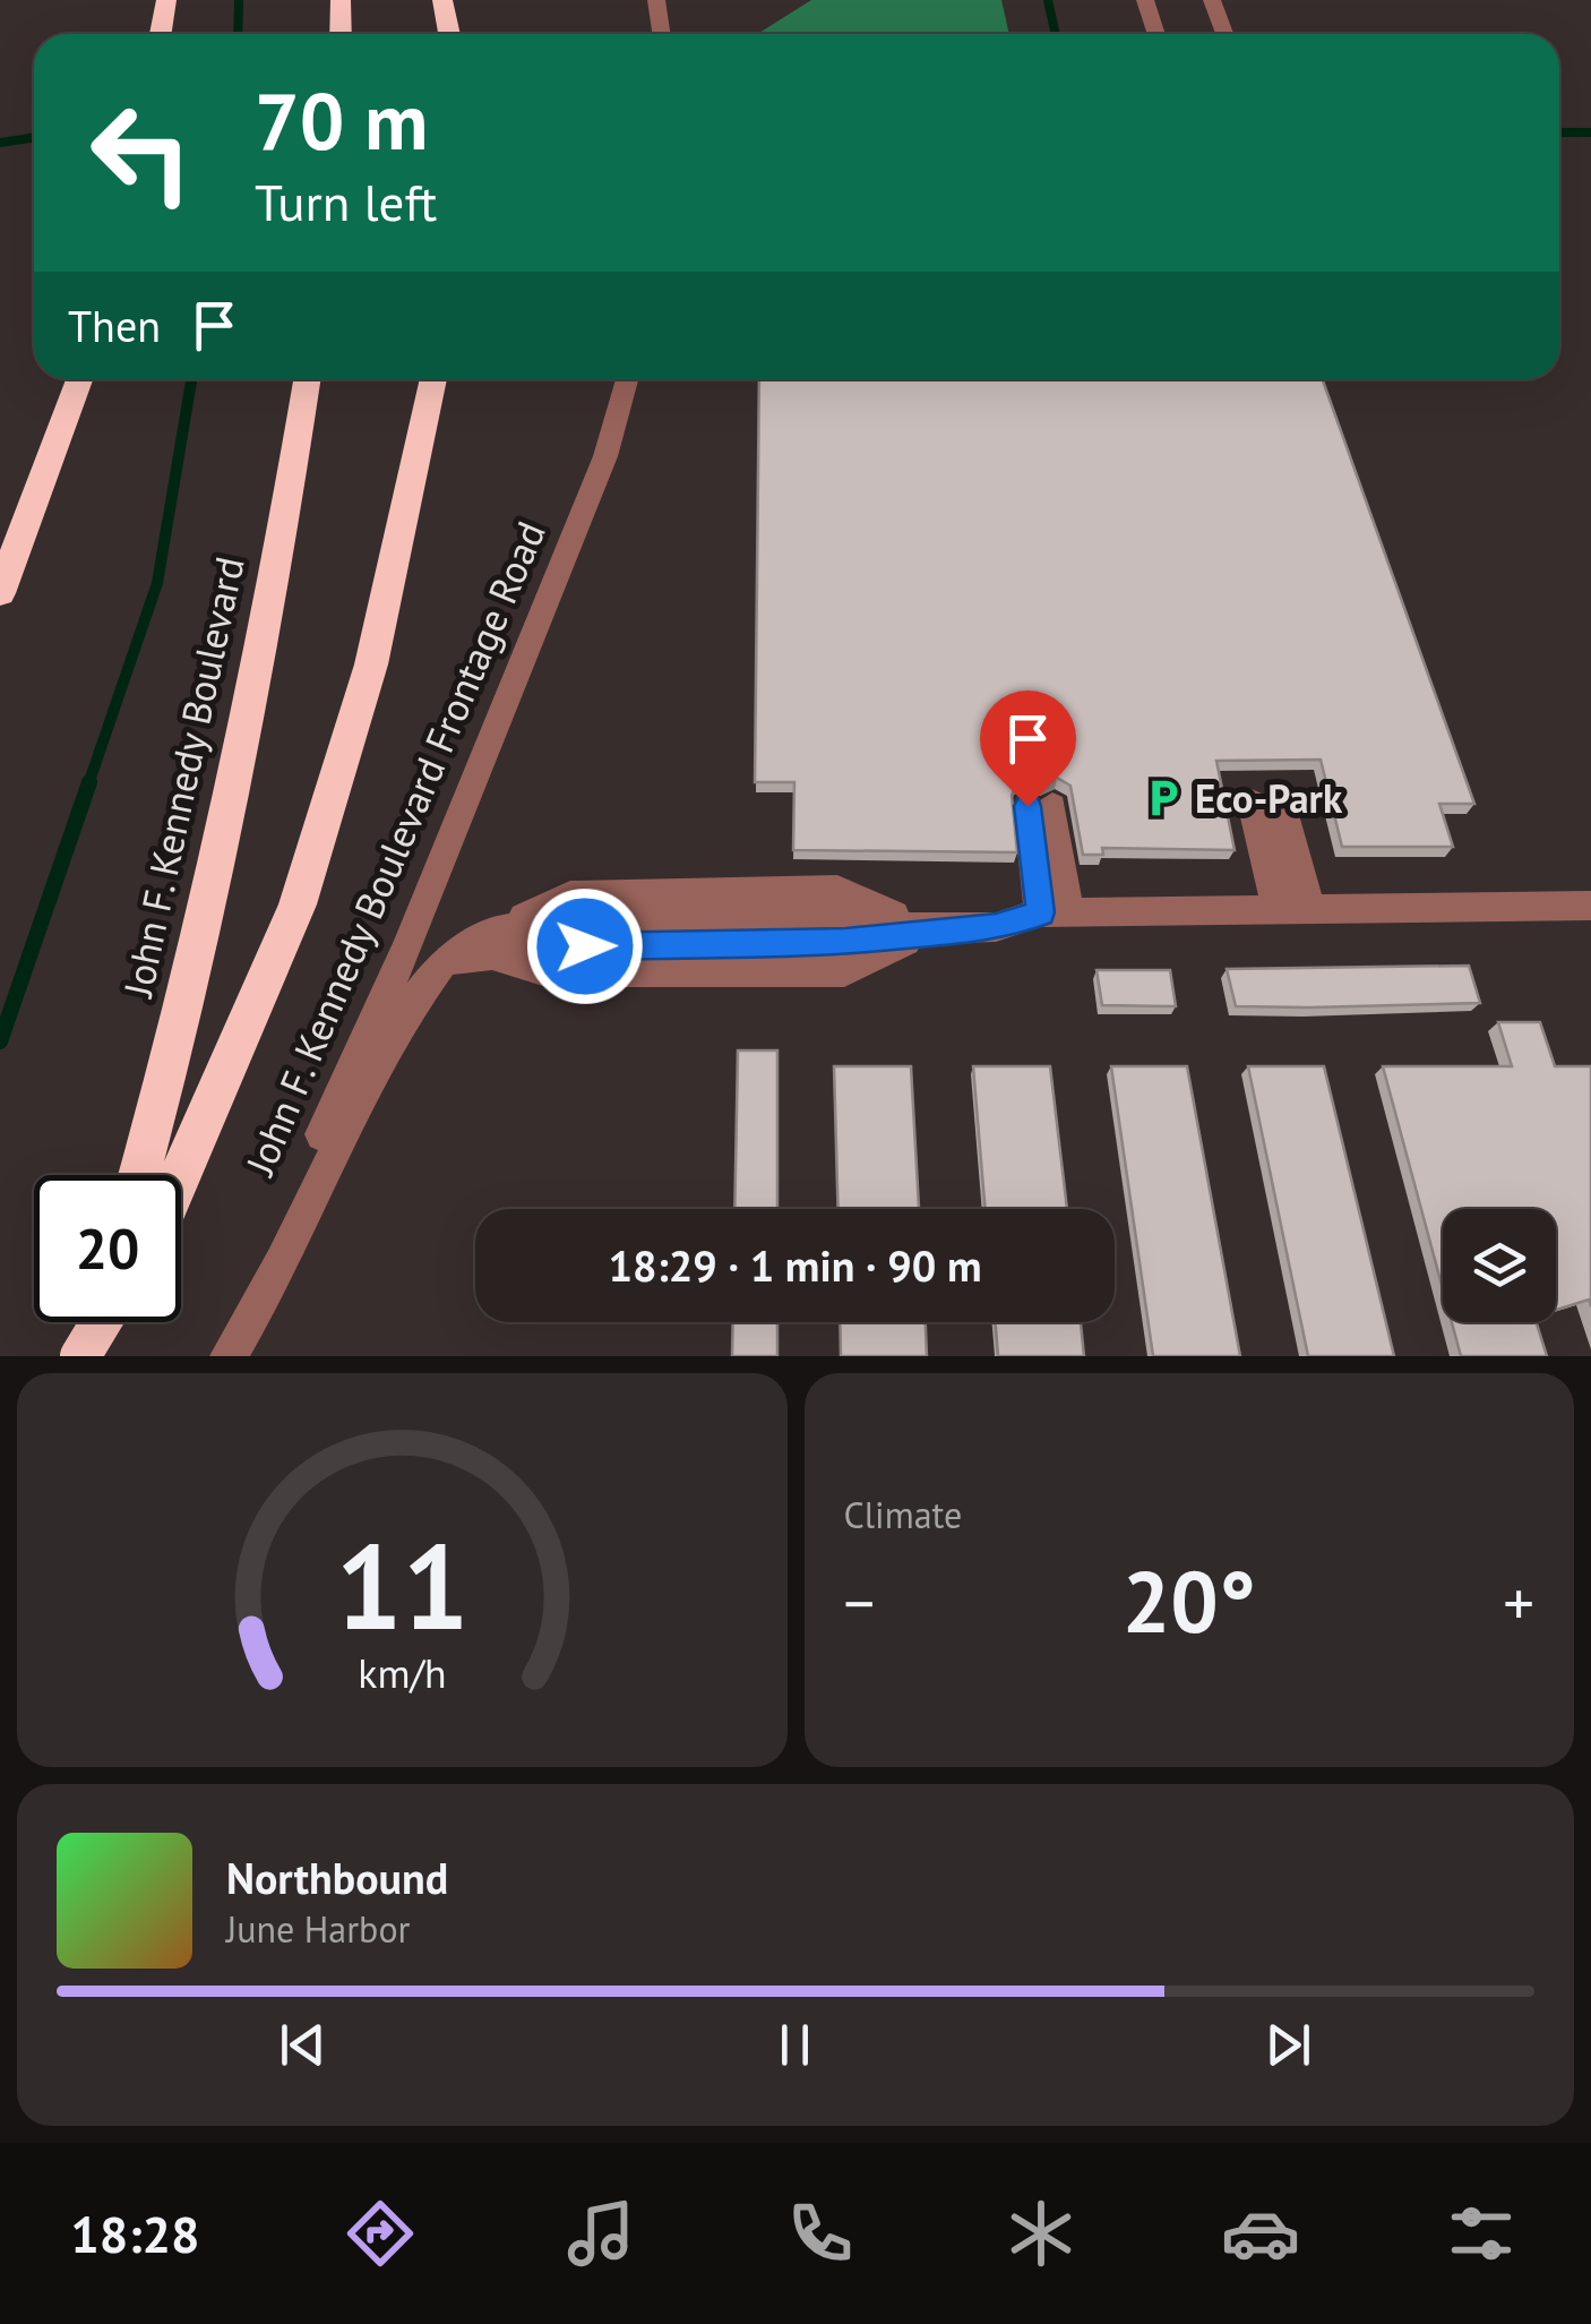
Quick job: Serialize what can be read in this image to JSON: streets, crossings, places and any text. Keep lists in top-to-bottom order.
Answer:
{
  "streets": {
    "highway": ["John F. Kennedy Boulevard"],
    "street": ["John F. Kennedy Boulevard Frontage Road"]
  },
  "places": {
    "parking": ["Eco-Park"]
  },
  "page": {
    "turn": ["70 m", "Turn left"],
    "then": "Then",
    "limit": "20",
    "trip": "18:29 · 1 min · 90 m",
    "tile": "Climate",
    "heat": ["−", "20°", "+"],
    "song": ["Northbound", "June Harbor"],
    "tabs": "18:28",
    "gauge": ["11", "km/h"]
  }
}
